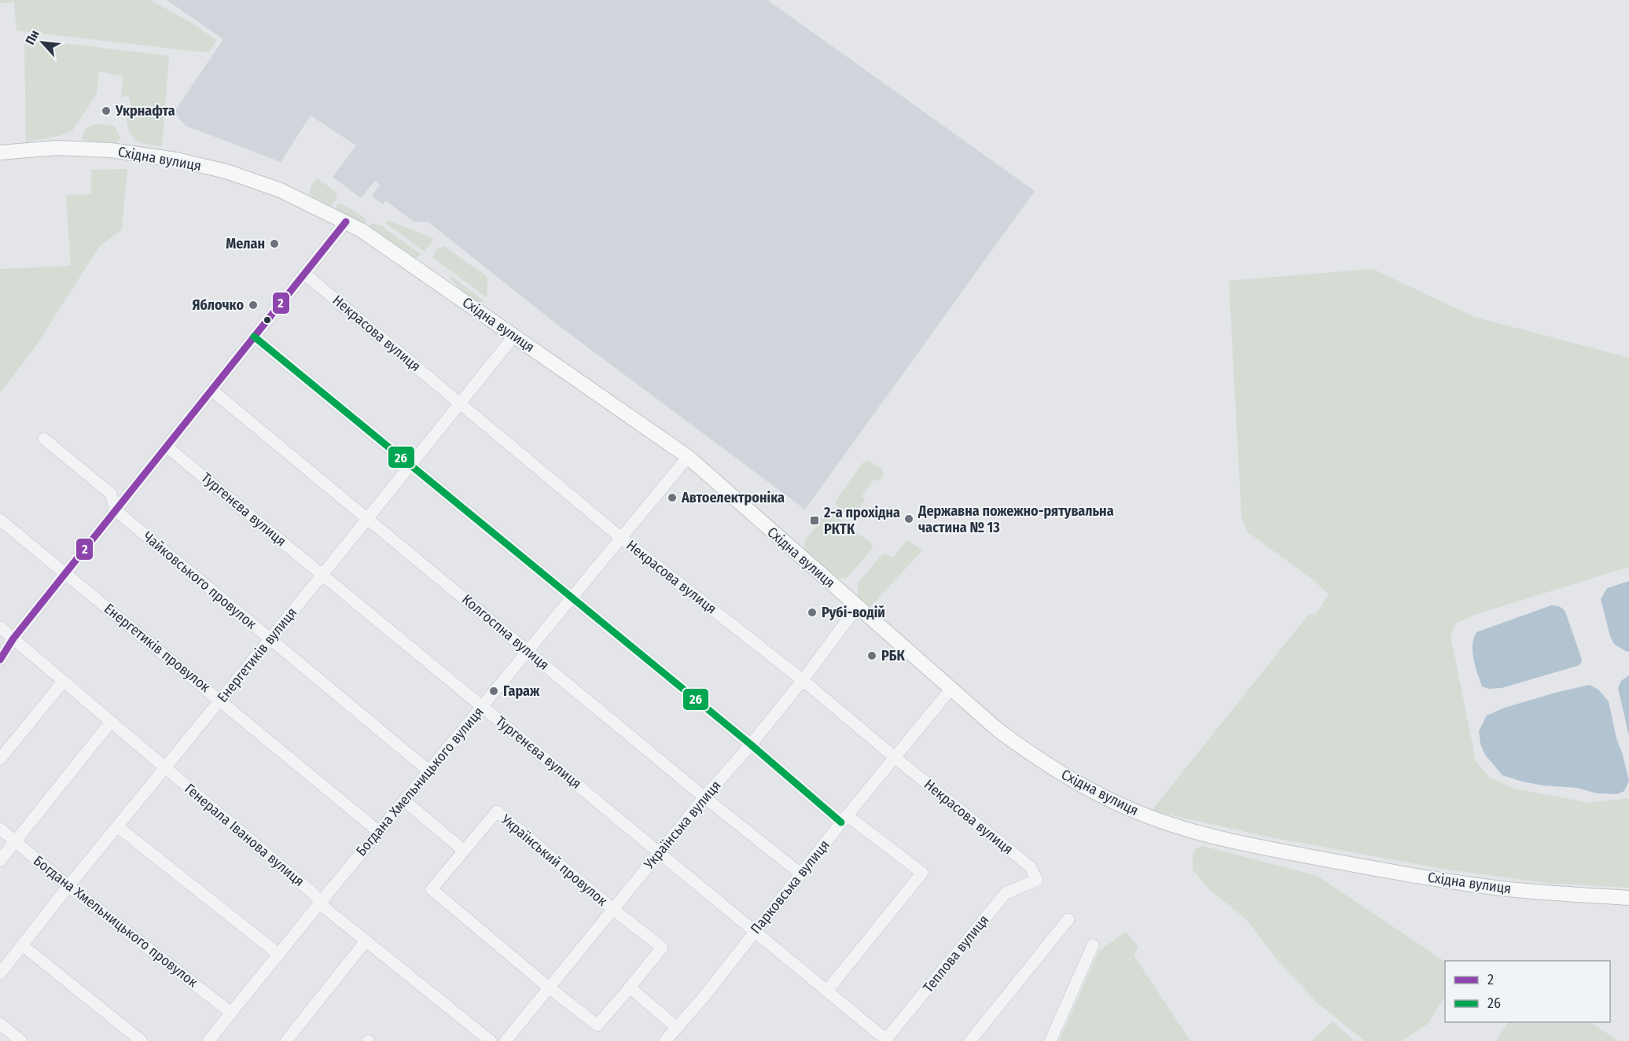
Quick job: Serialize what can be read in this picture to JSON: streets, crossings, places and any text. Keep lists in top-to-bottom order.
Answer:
{
  "streets": {
    "main road": ["Східна вулиця"],
    "street": [
      "Некрасова вулиця",
      "Тургенєва вулиця",
      "Чайковського провулок",
      "Колгоспна вулиця",
      "Енергетиків провулок",
      "Енергетиків вулиця",
      "Богдана Хмельницького вулиця",
      "Українська вулиця",
      "Генерала Іванова вулиця",
      "Український провулок",
      "Парковська вулиця",
      "Богдана Хмельницького провулок",
      "Теплова вулиця"
    ]
  },
  "crossings": [
    ["Східна вулиця", "Енергетиків вулиця"],
    ["Східна вулиця", "Богдана Хмельницького вулиця"],
    ["Східна вулиця", "Українська вулиця"],
    ["Східна вулиця", "Парковська вулиця"],
    ["Некрасова вулиця", "Енергетиків вулиця"],
    ["Некрасова вулиця", "Богдана Хмельницького вулиця"],
    ["Некрасова вулиця", "Українська вулиця"],
    ["Некрасова вулиця", "Парковська вулиця"],
    ["Некрасова вулиця", "Теплова вулиця"],
    ["Тургенєва вулиця", "Енергетиків вулиця"],
    ["Тургенєва вулиця", "Богдана Хмельницького вулиця"],
    ["Тургенєва вулиця", "Українська вулиця"],
    ["Тургенєва вулиця", "Парковська вулиця"],
    ["Тургенєва вулиця", "Теплова вулиця"],
    ["Чайковського провулок", "Енергетиків вулиця"],
    ["Чайковського провулок", "Богдана Хмельницького вулиця"],
    ["Колгоспна вулиця", "Енергетиків вулиця"],
    ["Колгоспна вулиця", "Богдана Хмельницького вулиця"],
    ["Колгоспна вулиця", "Українська вулиця"],
    ["Колгоспна вулиця", "Парковська вулиця"],
    ["Енергетиків провулок", "Енергетиків вулиця"],
    ["Енергетиків провулок", "Богдана Хмельницького вулиця"],
    ["Енергетиків вулиця", "Генерала Іванова вулиця"],
    ["Енергетиків вулиця", "Богдана Хмельницького провулок"],
    ["Богдана Хмельницького вулиця", "Генерала Іванова вулиця"],
    ["Богдана Хмельницького вулиця", "Богдана Хмельницького провулок"],
    ["Українська вулиця", "Український провулок"]
  ],
  "places": {
    "other": [
      "Укрнафта",
      "Мелан",
      "Яблочко",
      "Автоелектроніка",
      "Державна пожежно-рятувальна частина № 13",
      "Рубі-водій",
      "РБК",
      "Гараж"
    ],
    "transit": ["2-а прохідна РКТК"]
  },
  "lines": ["transit line 2", "transit line 26"],
  "legend": ["2", "26"],
  "north": "top left"
}
